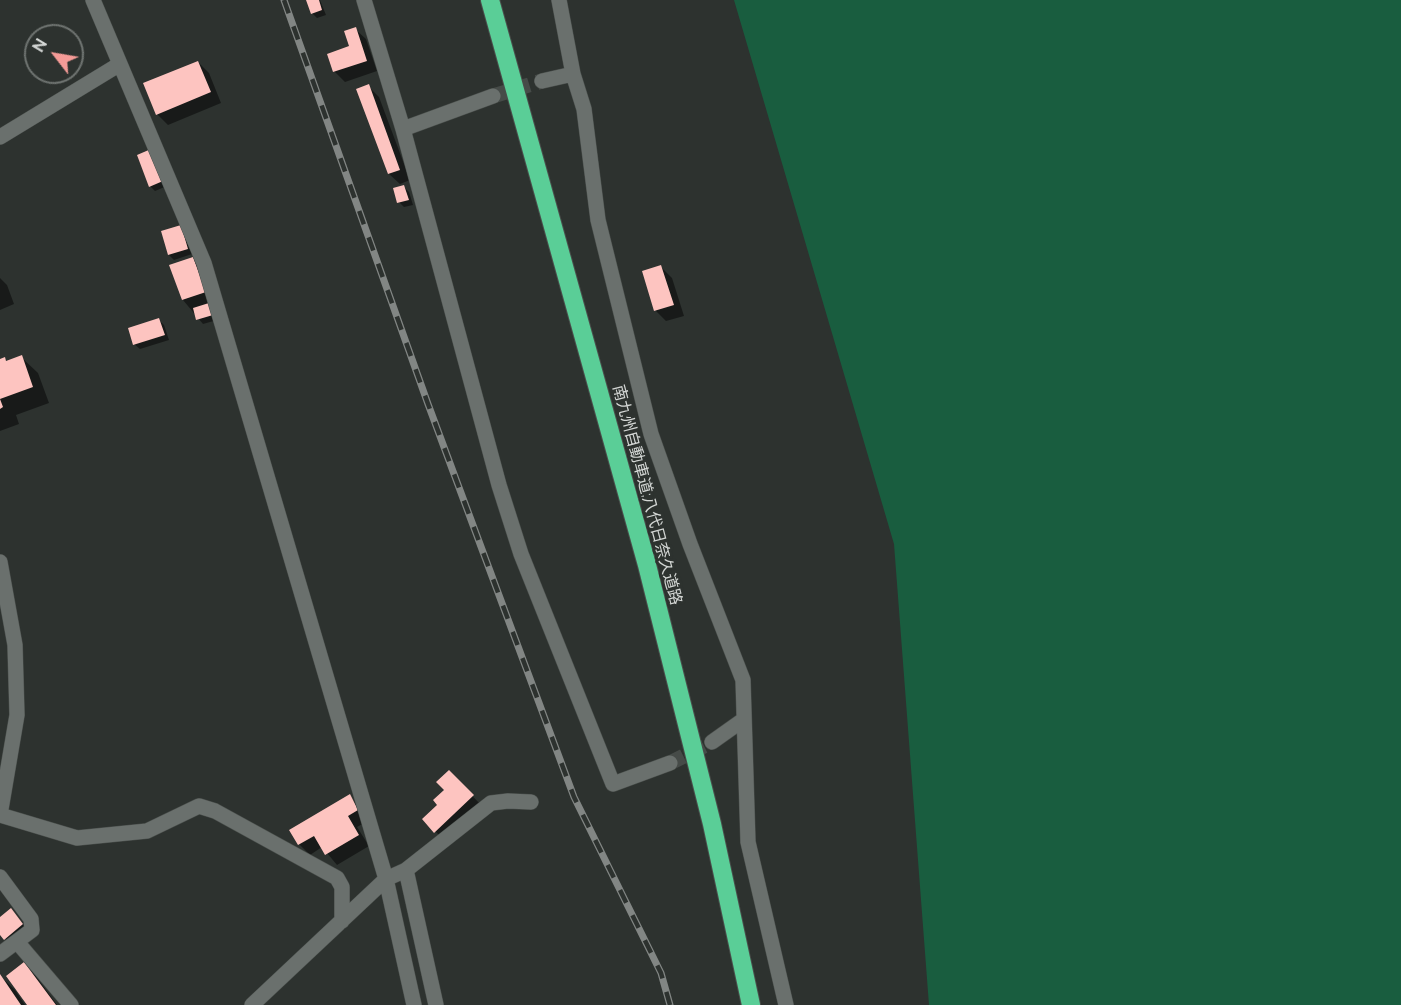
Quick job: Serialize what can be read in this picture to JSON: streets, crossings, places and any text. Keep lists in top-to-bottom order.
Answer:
{
  "streets": {
    "highway": ["南九州自動車道;八代日奈久道路"]
  },
  "north": "top left"
}
